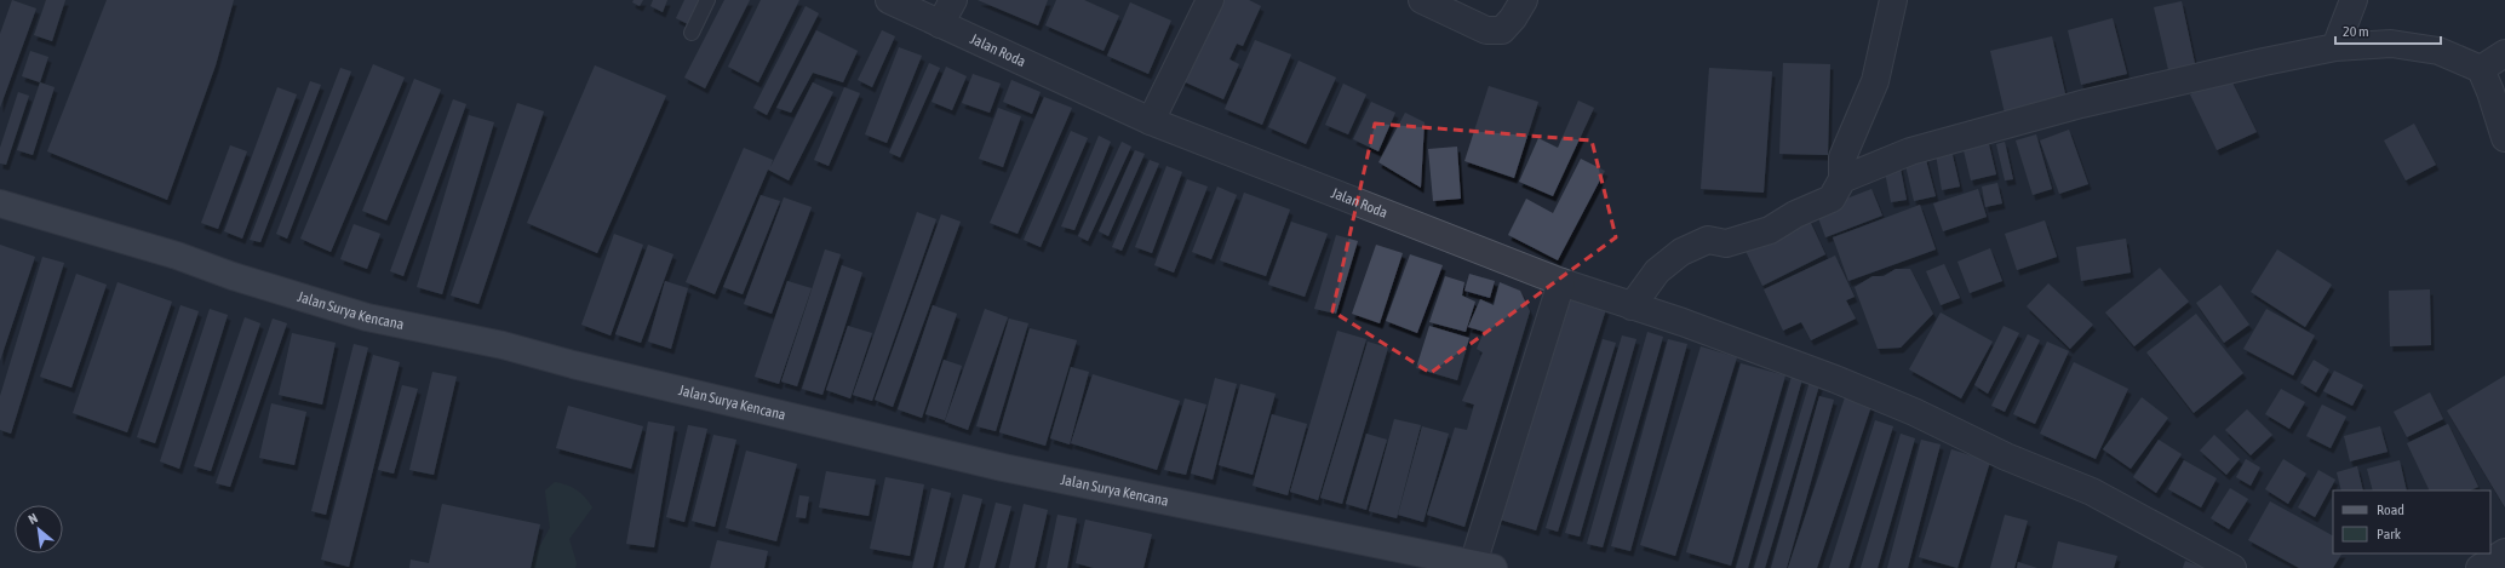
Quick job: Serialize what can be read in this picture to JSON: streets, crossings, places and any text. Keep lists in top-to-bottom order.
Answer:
{
  "streets": {
    "main road": ["Jalan Surya Kencana"],
    "street": ["Jalan Roda"]
  },
  "legend": ["Road", "Park"],
  "scale_bar": "20 m",
  "north": "top left"
}
